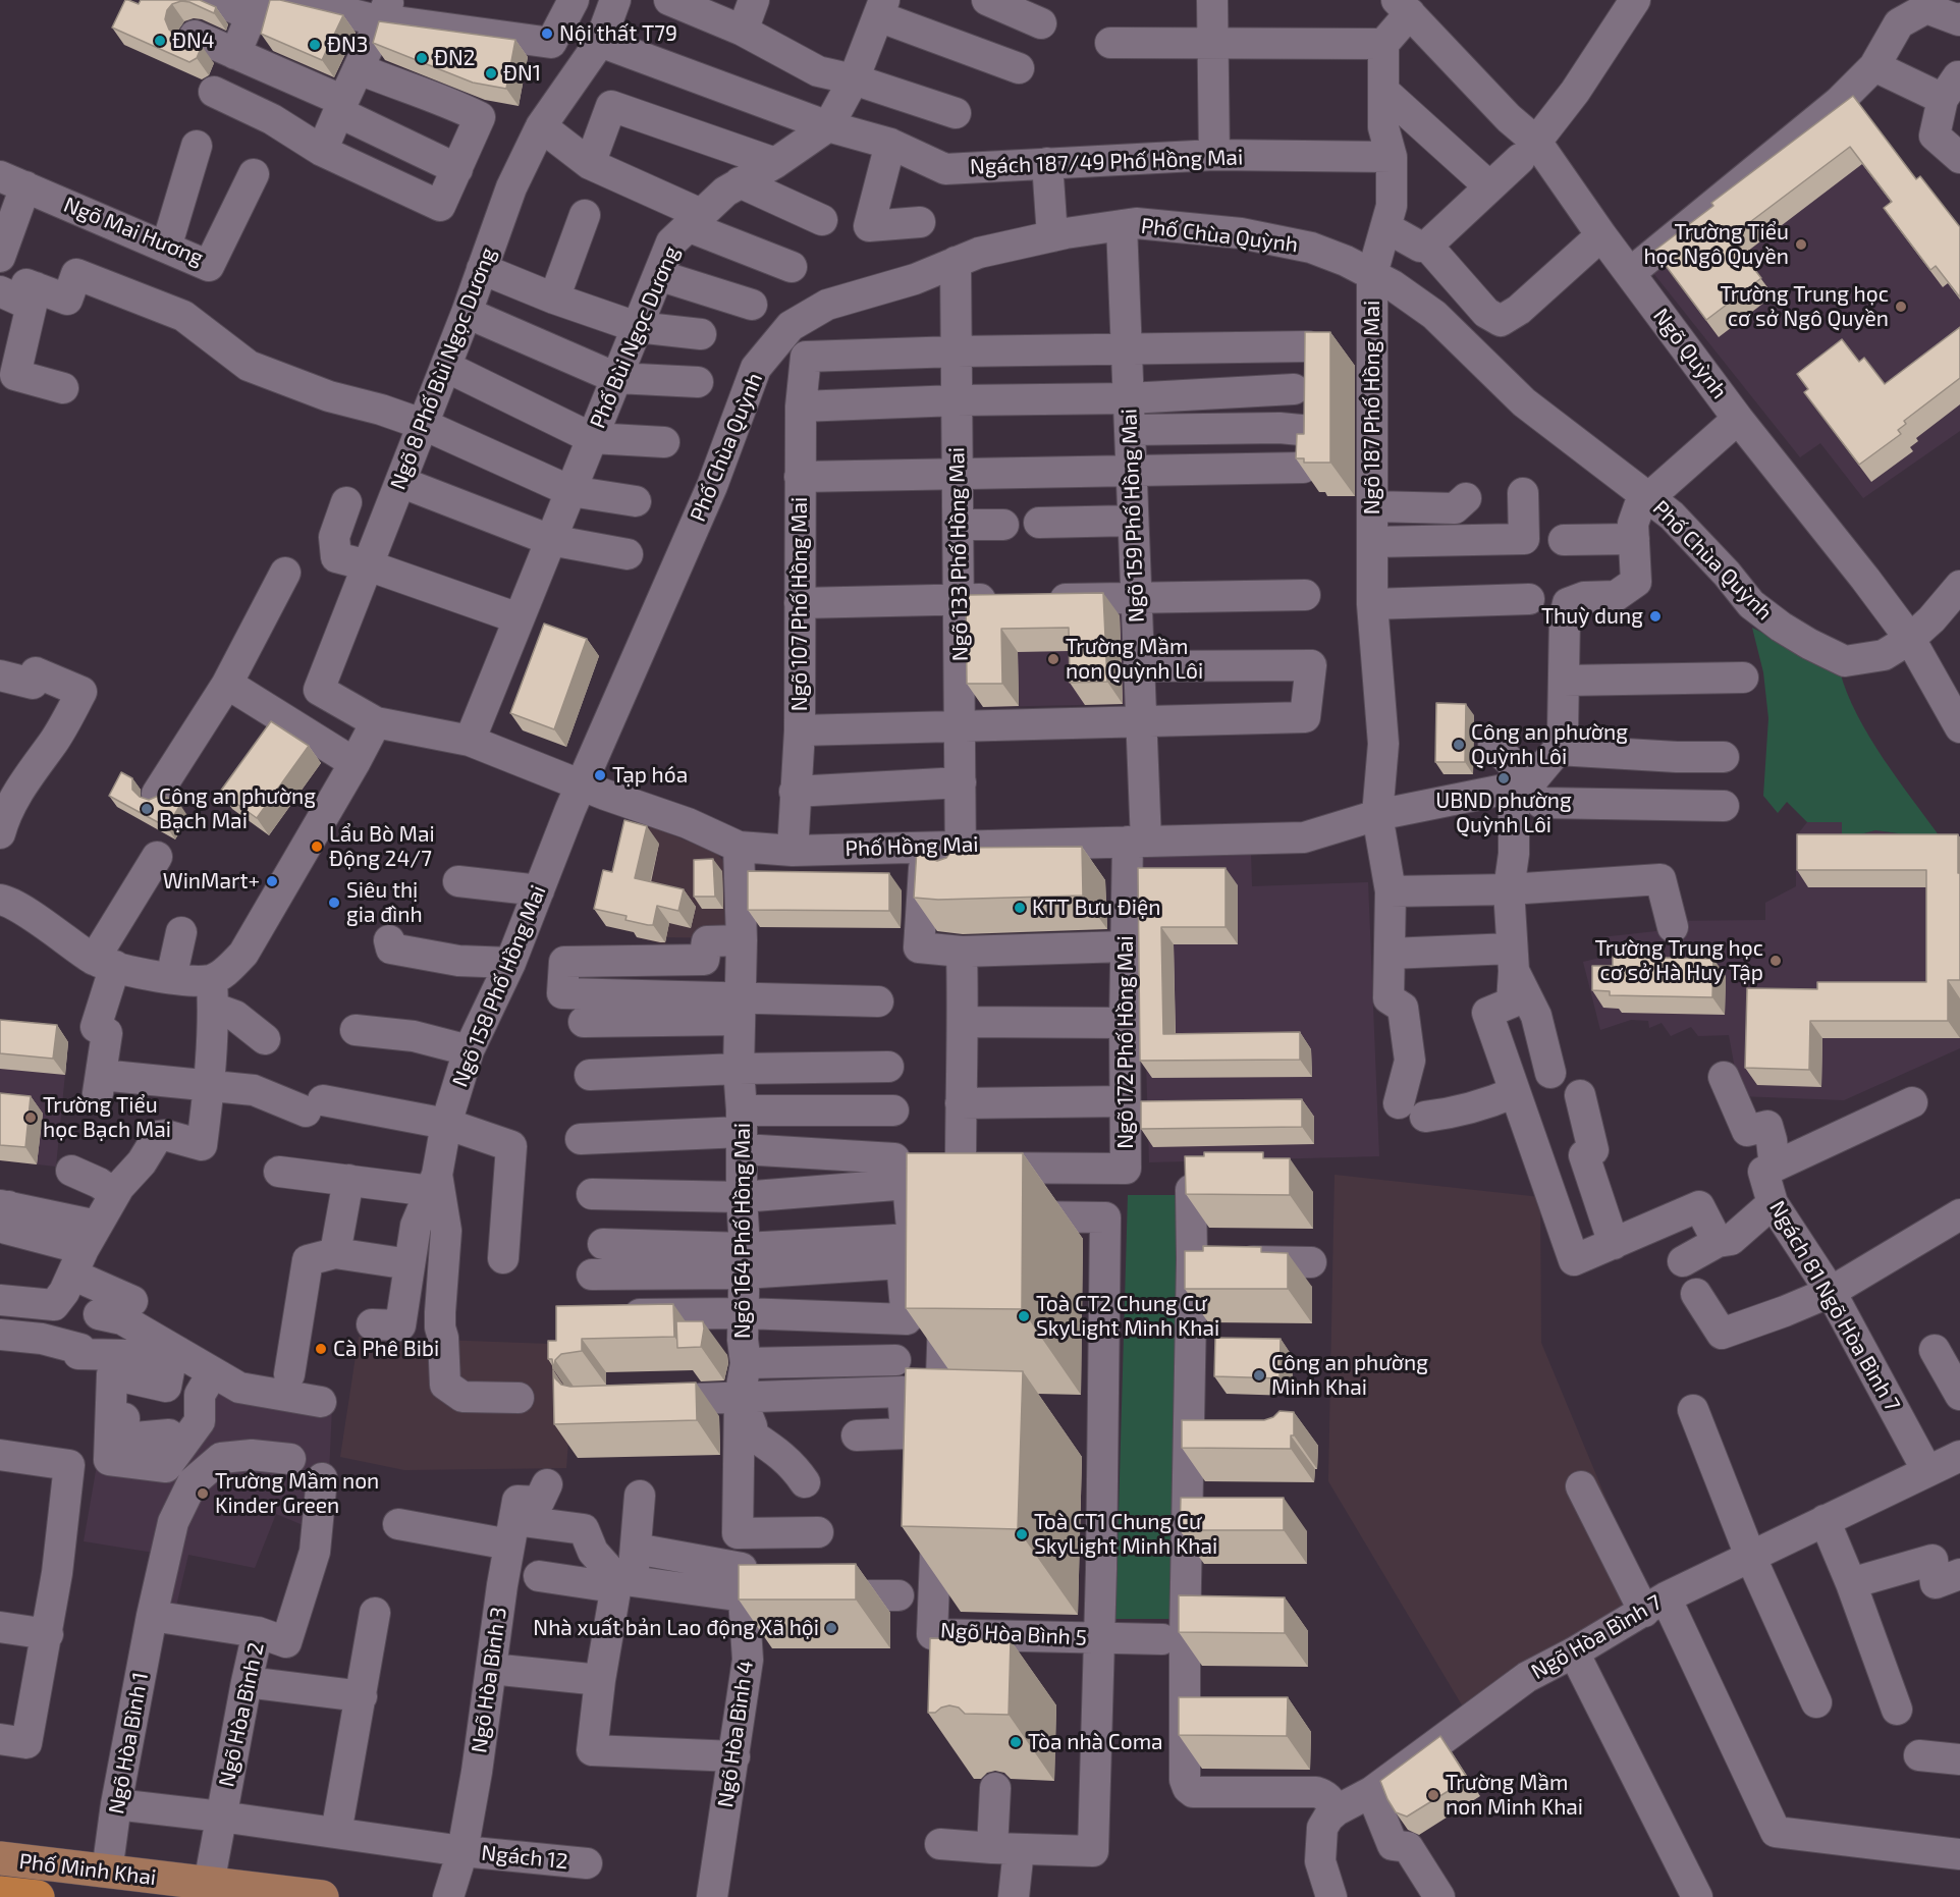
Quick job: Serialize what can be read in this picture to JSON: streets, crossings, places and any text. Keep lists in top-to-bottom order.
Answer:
{
  "streets": {
    "main road": ["Phố Minh Khai"],
    "street": [
      "Ngách 187/49 Phố Hồng Mai",
      "Ngõ Mai Hương",
      "Phố Chùa Quỳnh",
      "Phố Bùi Ngọc Dương",
      "Ngõ Quỳnh",
      "Ngõ 8 Phố Bùi Ngọc Dương",
      "Ngõ 187 Phố Hồng Mai",
      "Ngõ 159 Phố Hồng Mai",
      "Ngõ 133 Phố Hồng Mai",
      "Ngõ 107 Phố Hồng Mai",
      "Phố Hồng Mai",
      "Ngõ 158 Phố Hồng Mai",
      "Ngõ 172 Phố Hồng Mai",
      "Ngõ 164 Phố Hồng Mai",
      "Ngách 81 Ngõ Hòa Bình 7",
      "Ngõ Hòa Bình 5",
      "Ngõ Hòa Bình 7",
      "Ngõ Hòa Bình 3",
      "Ngõ Hòa Bình 2",
      "Ngõ Hòa Bình 4",
      "Ngõ Hòa Bình 1",
      "Ngách 12"
    ]
  },
  "crossings": [
    ["Ngách 187/49 Phố Hồng Mai", "Phố Bùi Ngọc Dương"],
    ["Ngách 187/49 Phố Hồng Mai", "Ngõ 8 Phố Bùi Ngọc Dương"],
    ["Ngách 187/49 Phố Hồng Mai", "Ngõ 187 Phố Hồng Mai"],
    ["Phố Chùa Quỳnh", "Ngõ Quỳnh"],
    ["Phố Chùa Quỳnh", "Ngõ 187 Phố Hồng Mai"],
    ["Phố Chùa Quỳnh", "Ngõ 159 Phố Hồng Mai"],
    ["Phố Chùa Quỳnh", "Ngõ 133 Phố Hồng Mai"],
    ["Phố Chùa Quỳnh", "Phố Hồng Mai"],
    ["Phố Chùa Quỳnh", "Ngõ 158 Phố Hồng Mai"],
    ["Phố Bùi Ngọc Dương", "Phố Hồng Mai"],
    ["Ngõ 8 Phố Bùi Ngọc Dương", "Phố Hồng Mai"],
    ["Ngõ 187 Phố Hồng Mai", "Phố Hồng Mai"],
    ["Ngõ 159 Phố Hồng Mai", "Phố Hồng Mai"],
    ["Ngõ 159 Phố Hồng Mai", "Ngõ 172 Phố Hồng Mai"],
    ["Ngõ 133 Phố Hồng Mai", "Ngõ 107 Phố Hồng Mai"],
    ["Ngõ 133 Phố Hồng Mai", "Phố Hồng Mai"],
    ["Ngõ 107 Phố Hồng Mai", "Phố Hồng Mai"],
    ["Phố Hồng Mai", "Ngõ 158 Phố Hồng Mai"],
    ["Phố Hồng Mai", "Ngõ 172 Phố Hồng Mai"],
    ["Phố Hồng Mai", "Ngõ 164 Phố Hồng Mai"],
    ["Ngách 81 Ngõ Hòa Bình 7", "Ngõ Hòa Bình 7"],
    ["Ngõ Hòa Bình 3", "Ngách 12"],
    ["Ngõ Hòa Bình 2", "Ngách 12"],
    ["Ngõ Hòa Bình 2", "Phố Minh Khai"],
    ["Ngõ Hòa Bình 1", "Ngách 12"],
    ["Ngõ Hòa Bình 1", "Phố Minh Khai"]
  ],
  "places": [
    "Nội thất T79",
    "ĐN4",
    "ĐN3",
    "ĐN2",
    "ĐN1",
    "Trường Tiểu học Ngô Quyền",
    "Trường Trung học cơ sở Ngô Quyền",
    "Thuỳ dung",
    "Trường Mầm non Quỳnh Lôi",
    "Công an phường Quỳnh Lôi",
    "Tạp hóa",
    "UBND phường Quỳnh Lôi",
    "Công an phường Bạch Mai",
    "Lẩu Bò Mai Động 24/7",
    "WinMart+",
    "Siêu thị gia đình",
    "KTT Bưu Điện",
    "Trường Trung học cơ sở Hà Huy Tập",
    "Trường Tiểu học Bạch Mai",
    "Toà CT2 Chung Cư SkyLight Minh Khai",
    "Cà Phê Bibi",
    "Công an phường Minh Khai",
    "Trường Mầm non Kinder Green",
    "Toà CT1 Chung Cư SkyLight Minh Khai",
    "Nhà xuất bản Lao động Xã hội",
    "Tòa nhà Coma",
    "Trường Mầm non Minh Khai"
  ]
}
